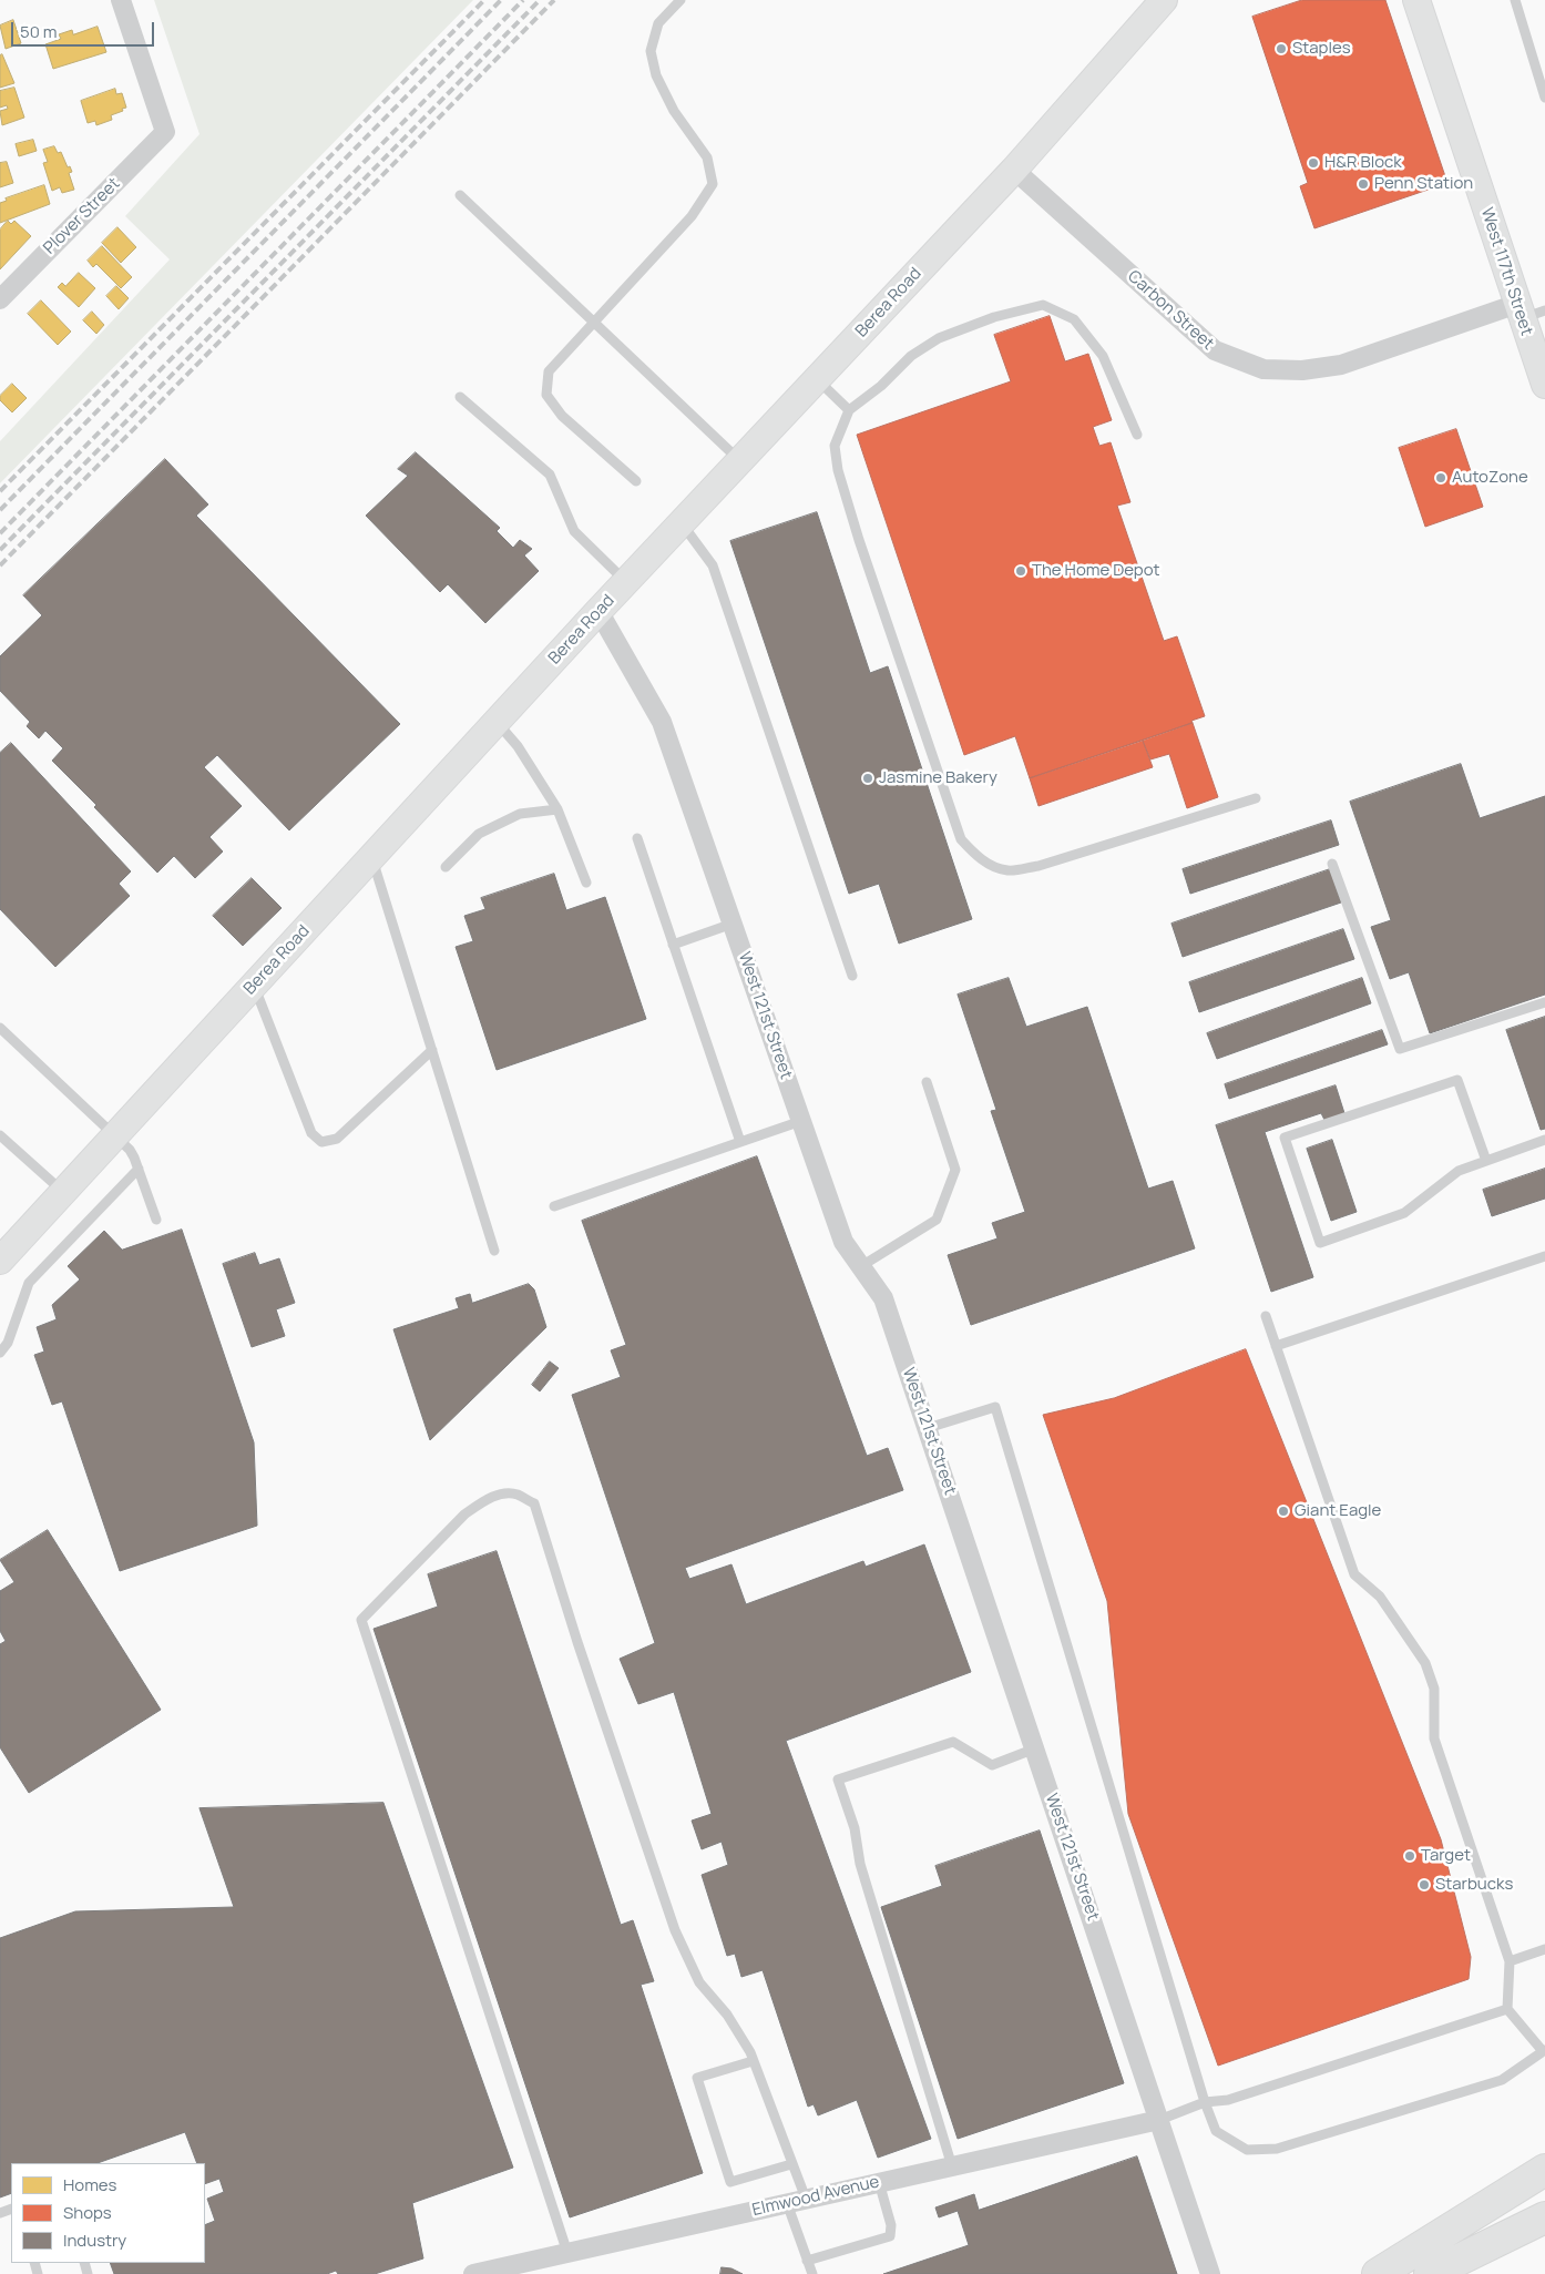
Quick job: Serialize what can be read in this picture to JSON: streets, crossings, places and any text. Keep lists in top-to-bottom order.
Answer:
{
  "streets": {
    "main road": ["West 117th Street", "Berea Road"],
    "street": [
      "Plover Street",
      "Carbon Street",
      "West 121st Street",
      "Elmwood Avenue"
    ]
  },
  "crossings": [
    ["West 117th Street", "Carbon Street"],
    ["Berea Road", "Carbon Street"],
    ["Berea Road", "West 121st Street"],
    ["West 121st Street", "Elmwood Avenue"]
  ],
  "places": [
    "Staples",
    "H&R Block",
    "Penn Station",
    "AutoZone",
    "The Home Depot",
    "Jasmine Bakery",
    "Giant Eagle",
    "Target",
    "Starbucks"
  ],
  "legend": ["Homes", "Shops", "Industry"],
  "scale_bar": "50 m"
}
